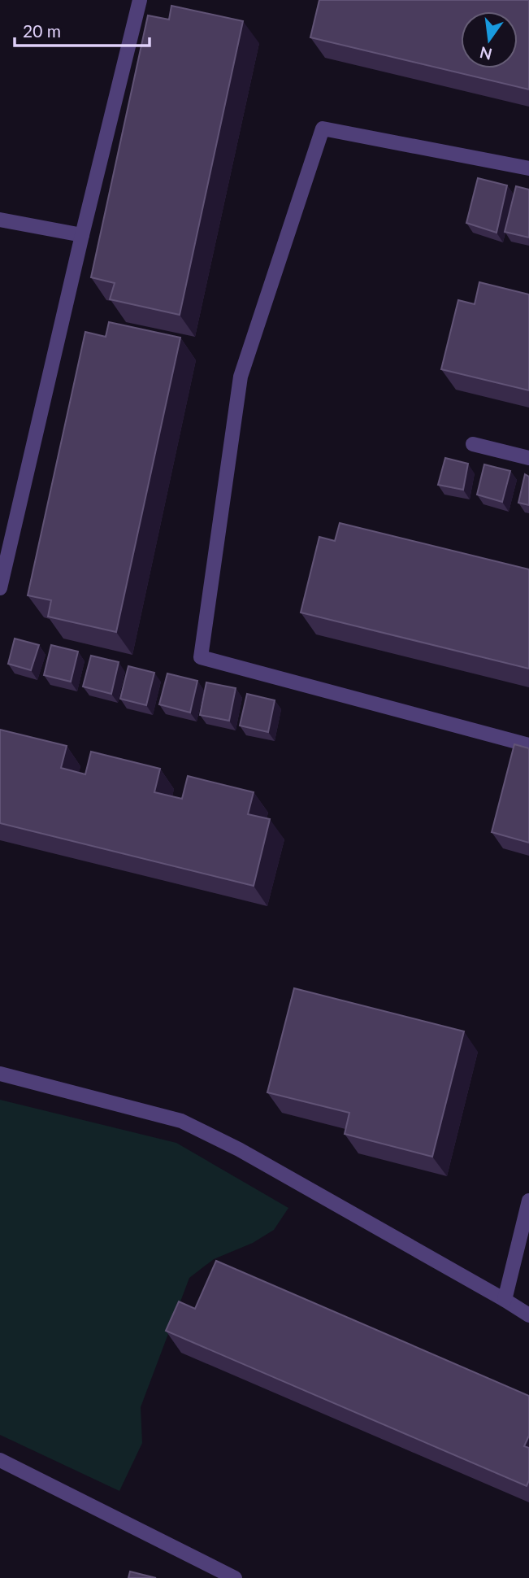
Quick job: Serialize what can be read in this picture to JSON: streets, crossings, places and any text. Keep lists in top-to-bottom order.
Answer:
{
  "scale_bar": "20 m",
  "north": "bottom"
}
